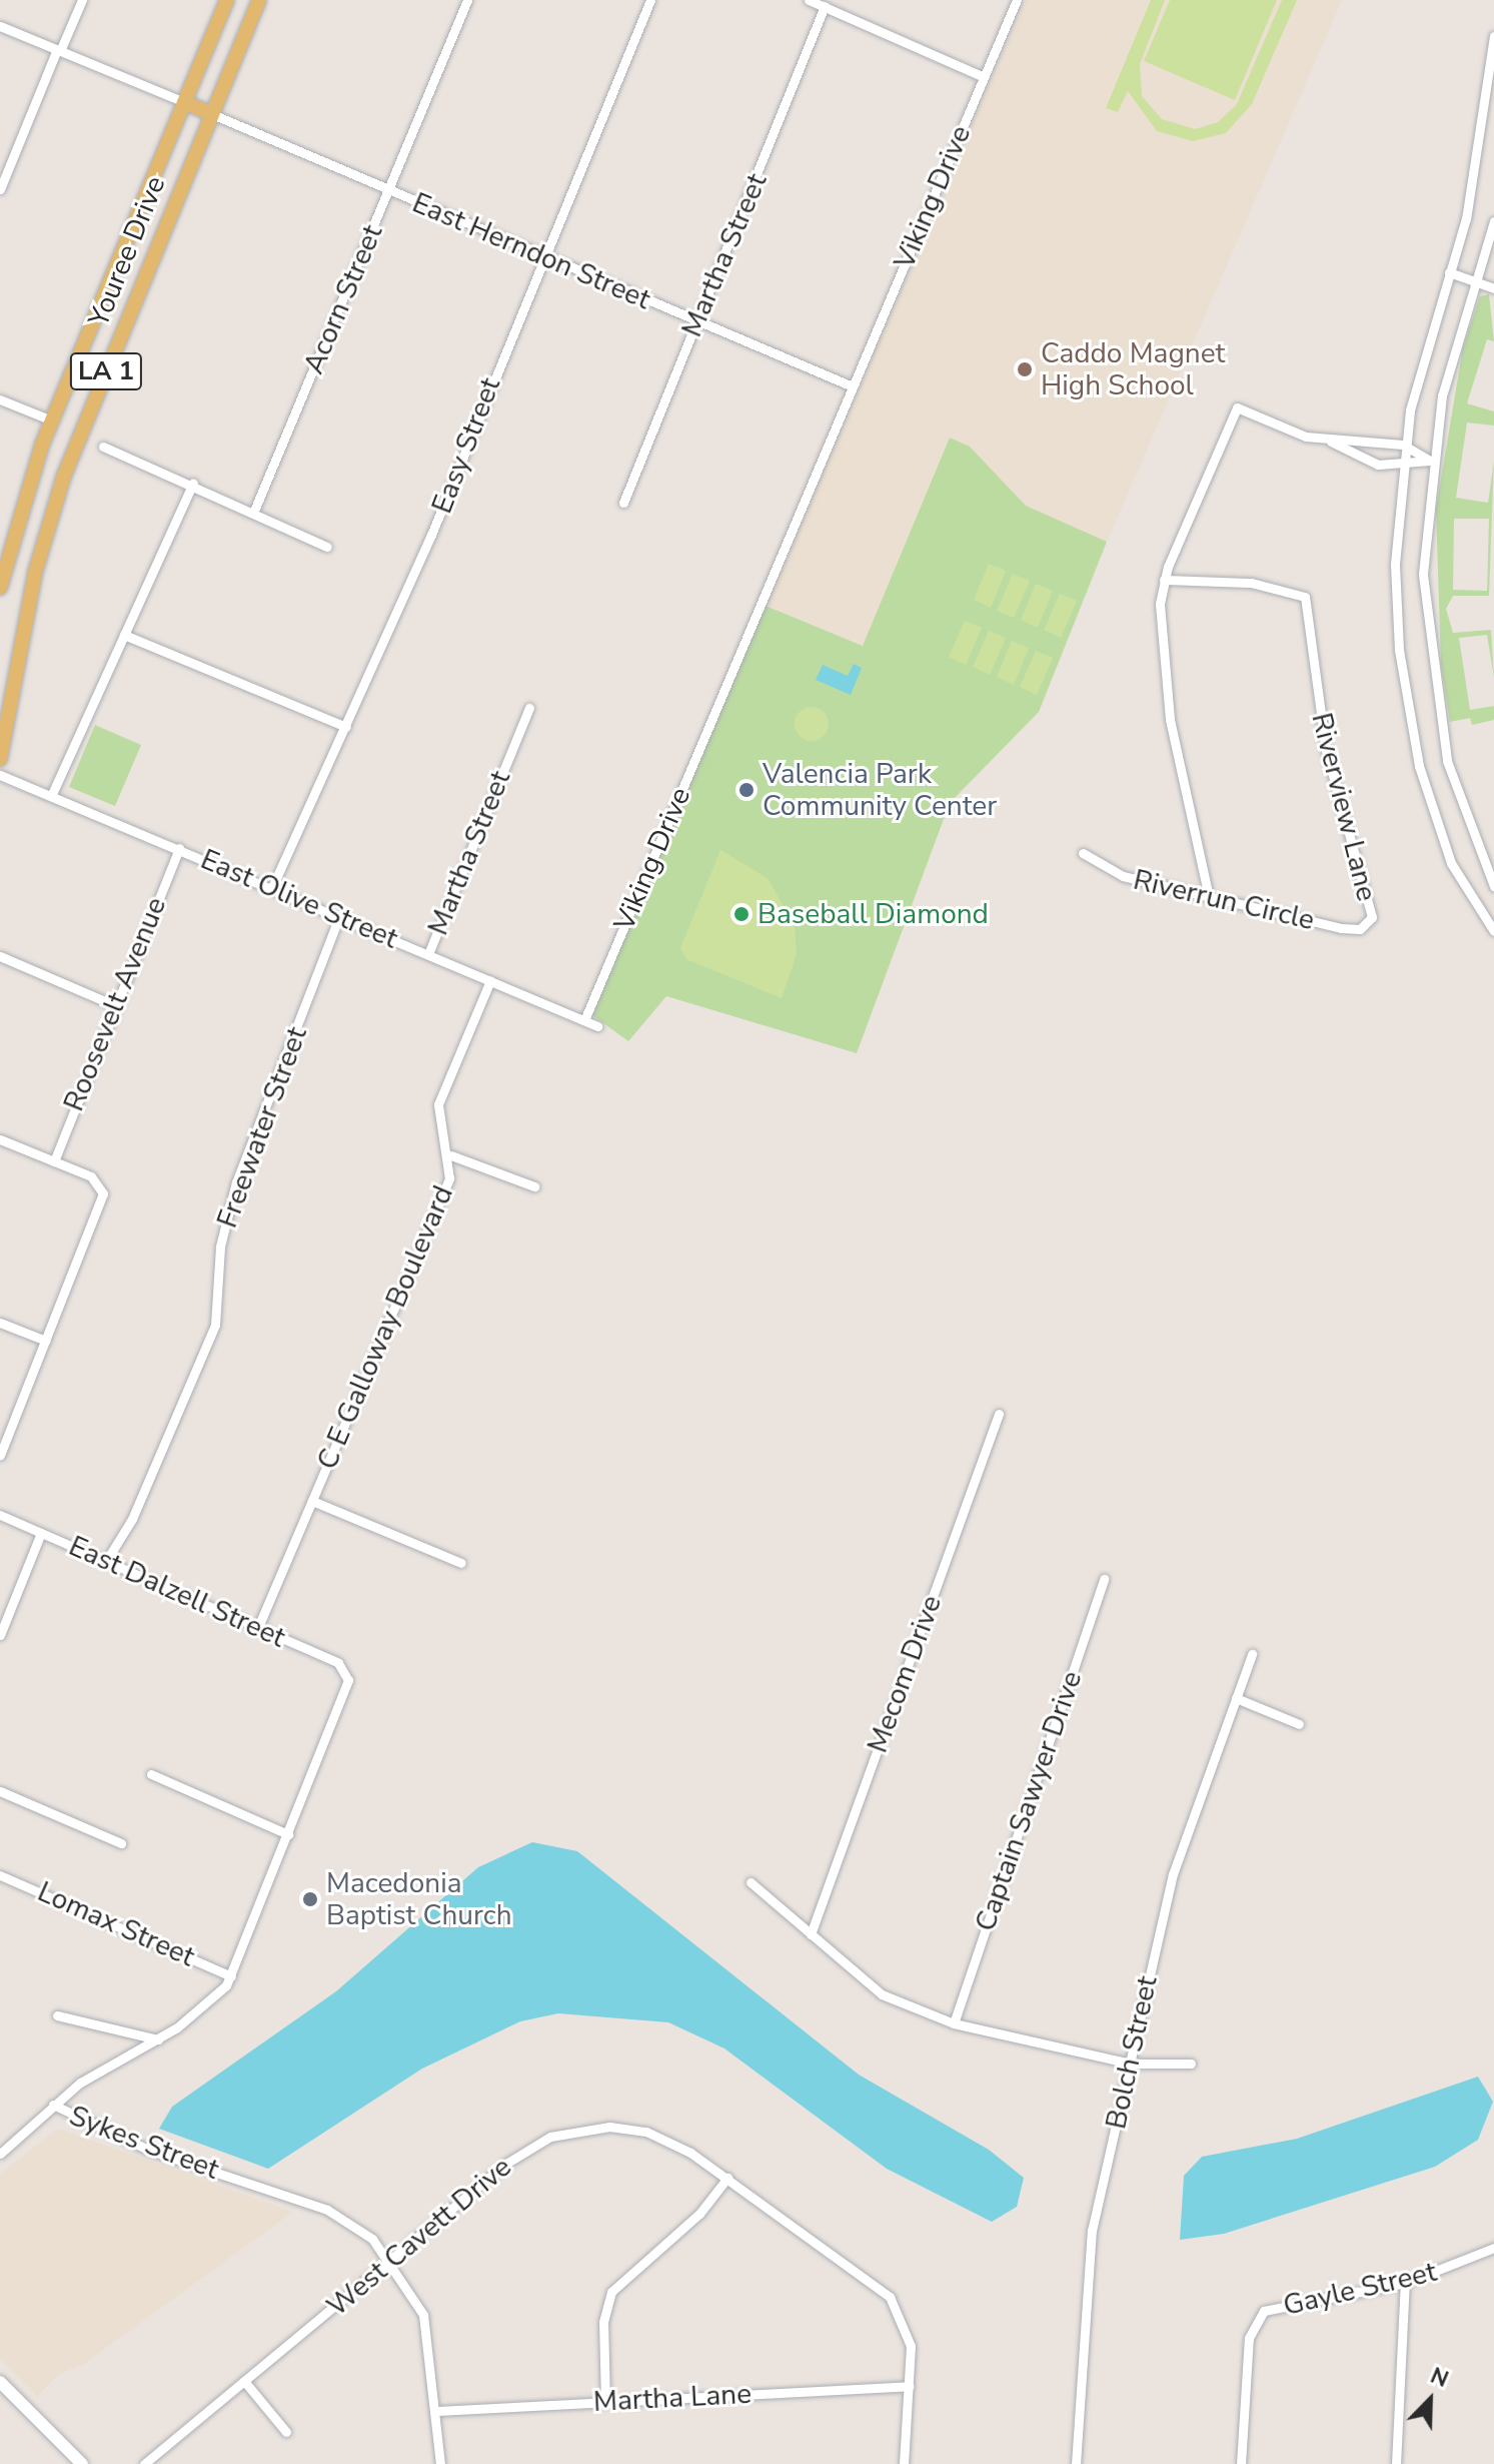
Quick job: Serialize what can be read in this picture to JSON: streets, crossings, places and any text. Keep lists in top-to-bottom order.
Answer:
{
  "streets": {
    "main road": ["Youree Drive", "LA 1"],
    "street": [
      "Viking Drive",
      "East Herndon Street",
      "Martha Street",
      "Acorn Street",
      "Easy Street",
      "Riverview Lane",
      "East Olive Street",
      "Riverrun Circle",
      "Roosevelt Avenue",
      "Freewater Street",
      "C E Galloway Boulevard",
      "East Dalzell Street",
      "Mecom Drive",
      "Captain Sawyer Drive",
      "Lomax Street",
      "Bolch Street",
      "Sykes Street",
      "West Cavett Drive",
      "Gayle Street",
      "Martha Lane"
    ]
  },
  "crossings": [
    ["Viking Drive", "East Herndon Street"],
    ["Viking Drive", "East Olive Street"],
    ["Youree Drive", "East Herndon Street"],
    ["East Herndon Street", "Martha Street"],
    ["East Herndon Street", "Acorn Street"],
    ["East Herndon Street", "Easy Street"],
    ["Martha Street", "East Olive Street"],
    ["Easy Street", "East Olive Street"],
    ["Riverview Lane", "Riverrun Circle"],
    ["East Olive Street", "Roosevelt Avenue"],
    ["East Olive Street", "Freewater Street"],
    ["East Olive Street", "C E Galloway Boulevard"],
    ["Freewater Street", "East Dalzell Street"],
    ["C E Galloway Boulevard", "East Dalzell Street"],
    ["Sykes Street", "West Cavett Drive"],
    ["West Cavett Drive", "Martha Lane"]
  ],
  "places": [
    "Caddo Magnet High School",
    "Valencia Park Community Center",
    "Baseball Diamond",
    "Macedonia Baptist Church"
  ],
  "north": "top right"
}
